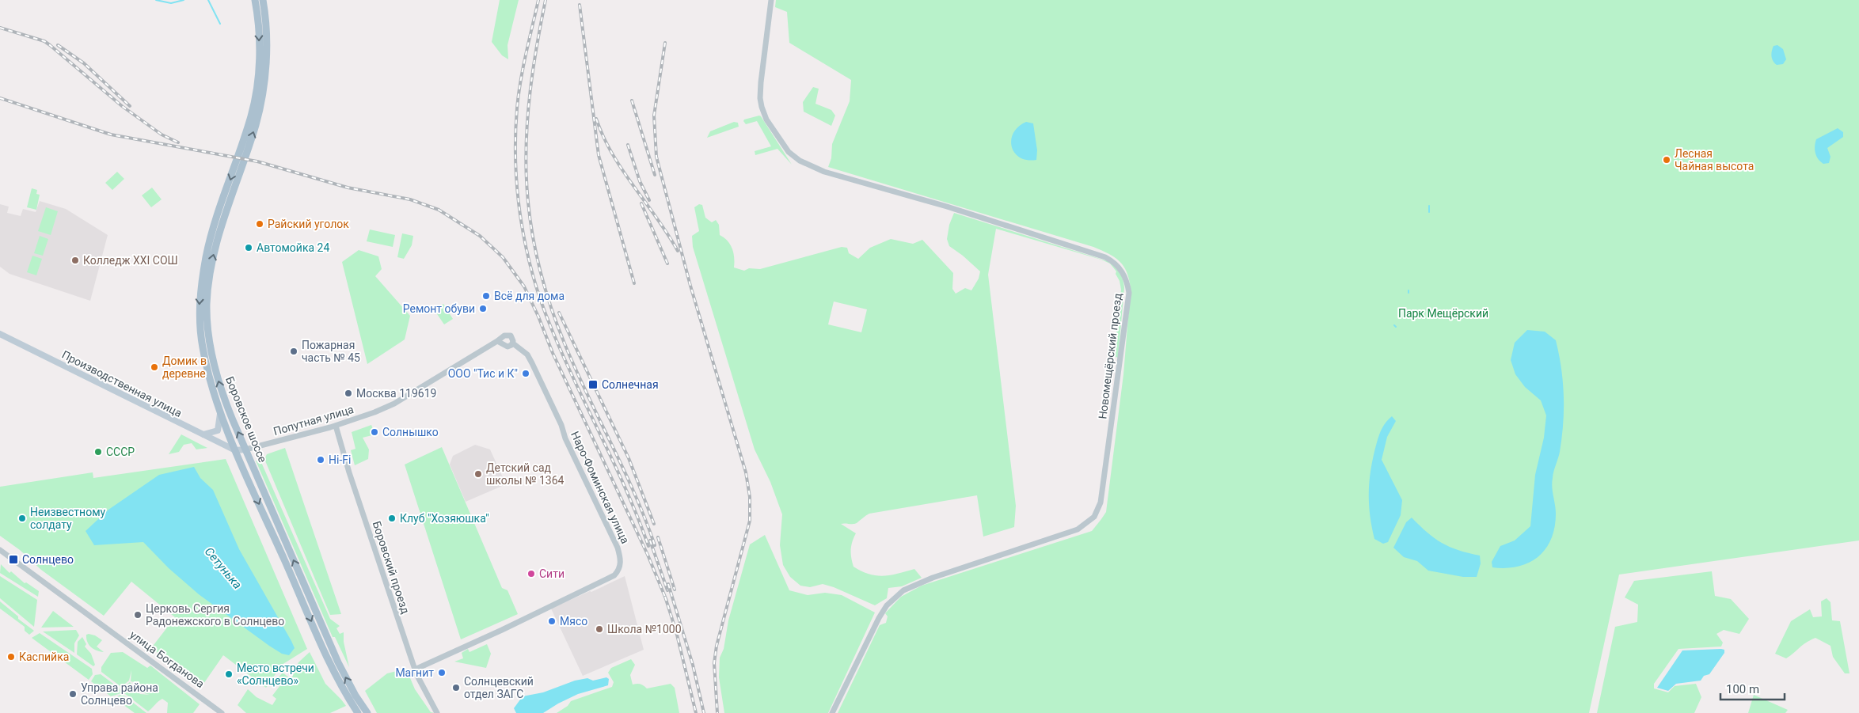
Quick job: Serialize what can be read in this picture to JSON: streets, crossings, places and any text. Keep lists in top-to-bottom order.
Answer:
{
  "streets": {
    "main road": ["Производственная улица", "Боровское шоссе", "Попутная улица"],
    "street": [
      "Новомещёрский проезд",
      "Наро-Фоминская улица",
      "Боровский проезд",
      "улица Богданова"
    ]
  },
  "crossings": [
    ["Производственная улица", "Боровское шоссе"],
    ["Производственная улица", "Попутная улица"],
    ["Боровское шоссе", "Попутная улица"],
    ["Попутная улица", "Боровский проезд"],
    ["Наро-Фоминская улица", "Боровский проезд"]
  ],
  "water": ["Сетунька"],
  "parks": ["Парк Мещёрский"],
  "places": {
    "other": [
      "Лесная Чайная высота",
      "Райский уголок",
      "Автомойка 24",
      "Колледж XXI СОШ",
      "Всё для дома",
      "Ремонт обуви",
      "Пожарная часть № 45",
      "Домик в деревне",
      "ООО \"Тис и К\"",
      "Москва 119619",
      "Солнышко",
      "СССР",
      "Hi-Fi",
      "Детский сад школы № 1364",
      "Неизвестному солдату",
      "Клуб \"Хозяюшка\"",
      "Сити",
      "Церковь Сергия Радонежского в Солнцево",
      "Мясо",
      "Школа №1000",
      "Каспийка",
      "Магнит",
      "Место встречи «Солнцево»",
      "Солнцевский отдел ЗАГС",
      "Управа района Солнцево"
    ],
    "transit": ["Солнечная", "Солнцево"]
  },
  "scale_bar": "100 m"
}
